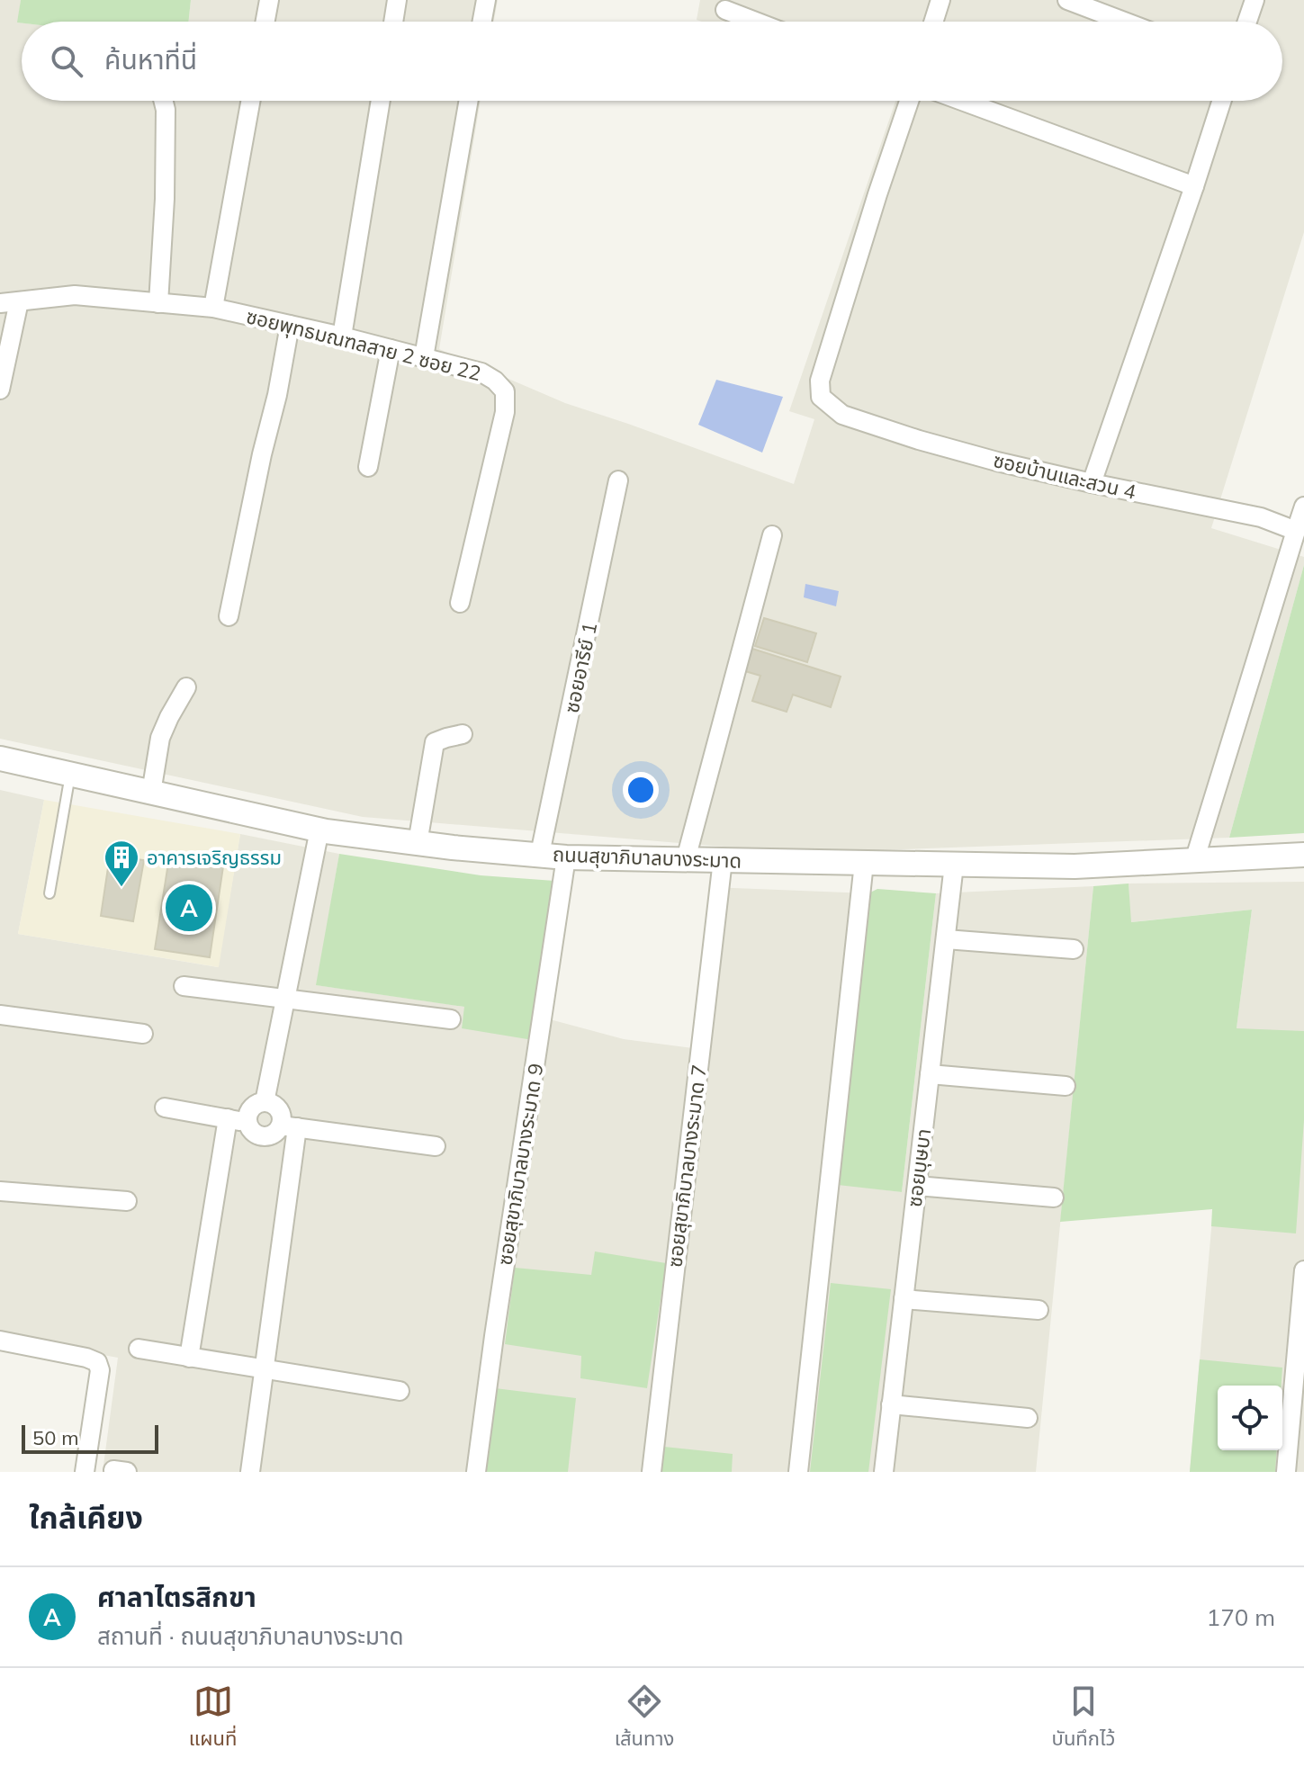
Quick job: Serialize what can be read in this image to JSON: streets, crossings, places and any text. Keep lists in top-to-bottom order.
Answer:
{
  "streets": {
    "street": [
      "ซอยพุทธมณฑลสาย 2 ซอย 22",
      "ซอยบ้านและสวน 4",
      "ซอยอารีย์ 1",
      "ถนนสุขาภิบาลบางระมาด",
      "ซอยสุขาภิบาลบางระมาด 9",
      "ซอยสุขาภิบาลบางระมาด 7",
      "ซอยบุษบา"
    ]
  },
  "crossings": [
    ["ซอยอารีย์ 1", "ถนนสุขาภิบาลบางระมาด"],
    ["ถนนสุขาภิบาลบางระมาด", "ซอยสุขาภิบาลบางระมาด 9"],
    ["ถนนสุขาภิบาลบางระมาด", "ซอยสุขาภิบาลบางระมาด 7"],
    ["ถนนสุขาภิบาลบางระมาด", "ซอยบุษบา"]
  ],
  "places": {
    "building": ["อาคารเจริญธรรม"]
  },
  "scale_bar": "50 m",
  "page": {
    "search": "ค้นหาที่นี่",
    "pins": "A",
    "scale": "50 m",
    "heading": "ใกล้เคียง",
    "list": [
      {
        "mark": "A",
        "name": "ศาลาไตรสิกขา",
        "note": "สถานที่ · ถนนสุขาภิบาลบางระมาด",
        "value": "170 m"
      }
    ],
    "nav": ["แผนที่", "เส้นทาง", "บันทึกไว้"]
  }
}
